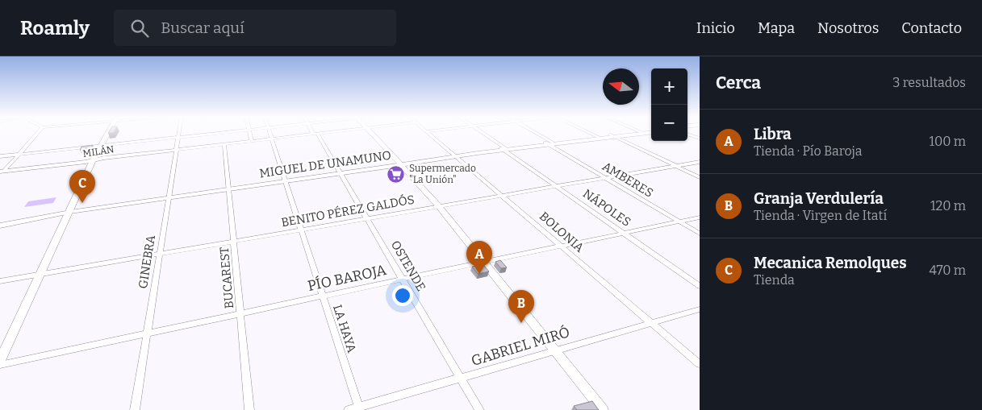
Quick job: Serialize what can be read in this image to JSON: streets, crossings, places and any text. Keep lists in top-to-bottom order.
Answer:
{
  "streets": {
    "street": [
      "MILÁN",
      "MIGUEL DE UNAMUNO",
      "AMBERES",
      "NÁPOLES",
      "BENITO PÉREZ GALDÓS",
      "BOLONIA",
      "GINEBRA",
      "OSTENDE",
      "BUCAREST",
      "PÍO BAROJA",
      "LA HAYA",
      "GABRIEL MIRÓ"
    ]
  },
  "crossings": [
    ["MILÁN", "GINEBRA"],
    ["MILÁN", "OSTENDE"],
    ["MILÁN", "BUCAREST"],
    ["MILÁN", "LA HAYA"],
    ["MIGUEL DE UNAMUNO", "AMBERES"],
    ["MIGUEL DE UNAMUNO", "NÁPOLES"],
    ["MIGUEL DE UNAMUNO", "BOLONIA"],
    ["MIGUEL DE UNAMUNO", "GINEBRA"],
    ["MIGUEL DE UNAMUNO", "OSTENDE"],
    ["MIGUEL DE UNAMUNO", "BUCAREST"],
    ["MIGUEL DE UNAMUNO", "LA HAYA"],
    ["AMBERES", "BENITO PÉREZ GALDÓS"],
    ["AMBERES", "PÍO BAROJA"],
    ["NÁPOLES", "BENITO PÉREZ GALDÓS"],
    ["NÁPOLES", "PÍO BAROJA"],
    ["BENITO PÉREZ GALDÓS", "BOLONIA"],
    ["BENITO PÉREZ GALDÓS", "GINEBRA"],
    ["BENITO PÉREZ GALDÓS", "OSTENDE"],
    ["BENITO PÉREZ GALDÓS", "BUCAREST"],
    ["BENITO PÉREZ GALDÓS", "LA HAYA"],
    ["BOLONIA", "PÍO BAROJA"],
    ["BOLONIA", "GABRIEL MIRÓ"],
    ["GINEBRA", "PÍO BAROJA"],
    ["OSTENDE", "PÍO BAROJA"],
    ["OSTENDE", "GABRIEL MIRÓ"],
    ["BUCAREST", "PÍO BAROJA"],
    ["PÍO BAROJA", "LA HAYA"],
    ["LA HAYA", "GABRIEL MIRÓ"]
  ],
  "places": {
    "supermarket": ["Supermercado \"La Unión\""]
  },
  "north": "left",
  "page": {
    "header": "Roamly",
    "search": "Buscar aquí",
    "nav": [
      "Inicio",
      "Mapa",
      "Nosotros",
      "Contacto"
    ],
    "heading": ["Cerca", "3 resultados"],
    "map_buttons": ["+", "−"],
    "list": [
      {
        "mark": "A",
        "name": "Libra",
        "note": "Tienda · Pío Baroja",
        "value": "100 m"
      },
      {
        "mark": "B",
        "name": "Granja Verdulería",
        "note": "Tienda · Virgen de Itatí",
        "value": "120 m"
      },
      {
        "mark": "C",
        "name": "Mecanica Remolques",
        "note": "Tienda",
        "value": "470 m"
      }
    ],
    "pins": ["C", "A", "B"]
  }
}
